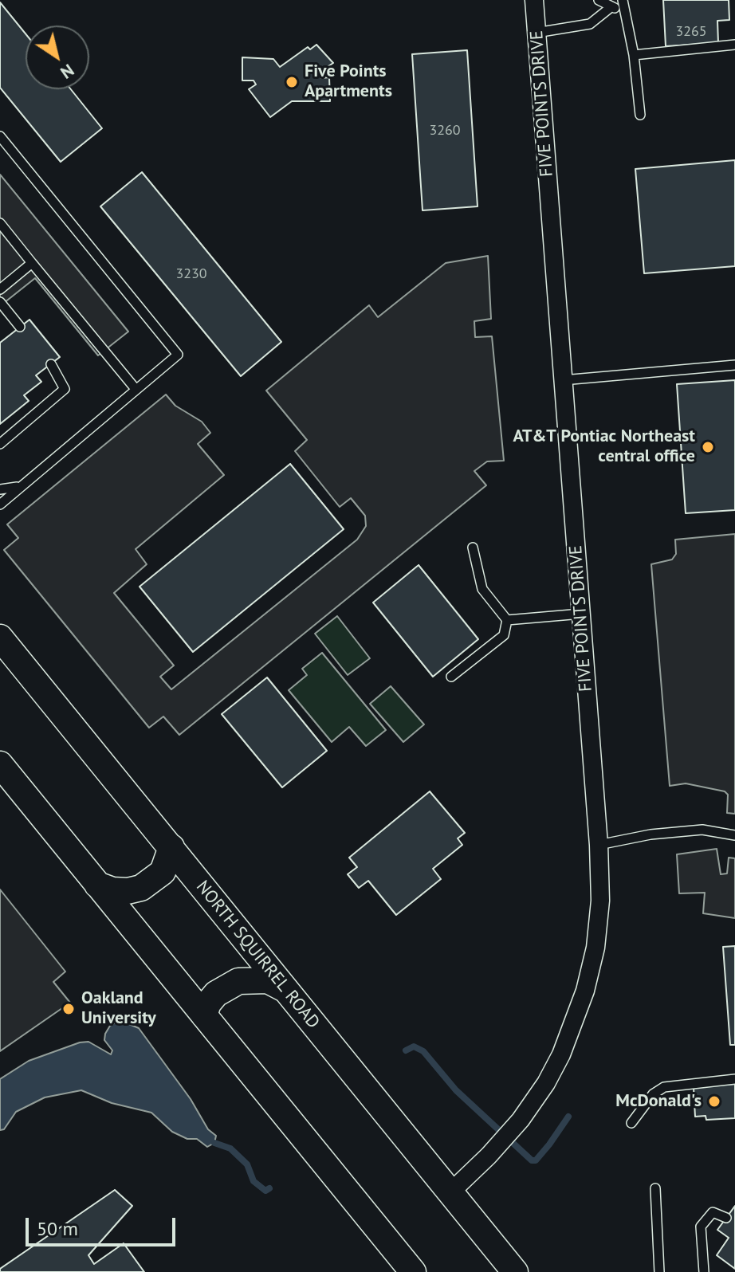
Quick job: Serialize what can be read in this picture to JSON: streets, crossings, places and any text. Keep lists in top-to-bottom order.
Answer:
{
  "streets": {
    "main road": ["NORTH SQUIRREL ROAD"],
    "street": ["FIVE POINTS DRIVE"]
  },
  "crossings": [
    ["FIVE POINTS DRIVE", "NORTH SQUIRREL ROAD"]
  ],
  "places": [
    "Five Points Apartments",
    "AT&T Pontiac Northeast central office",
    "Oakland University",
    "McDonald's"
  ],
  "house_numbers": ["3265", "3260", "3230"],
  "scale_bar": "50 m",
  "north": "bottom right"
}
